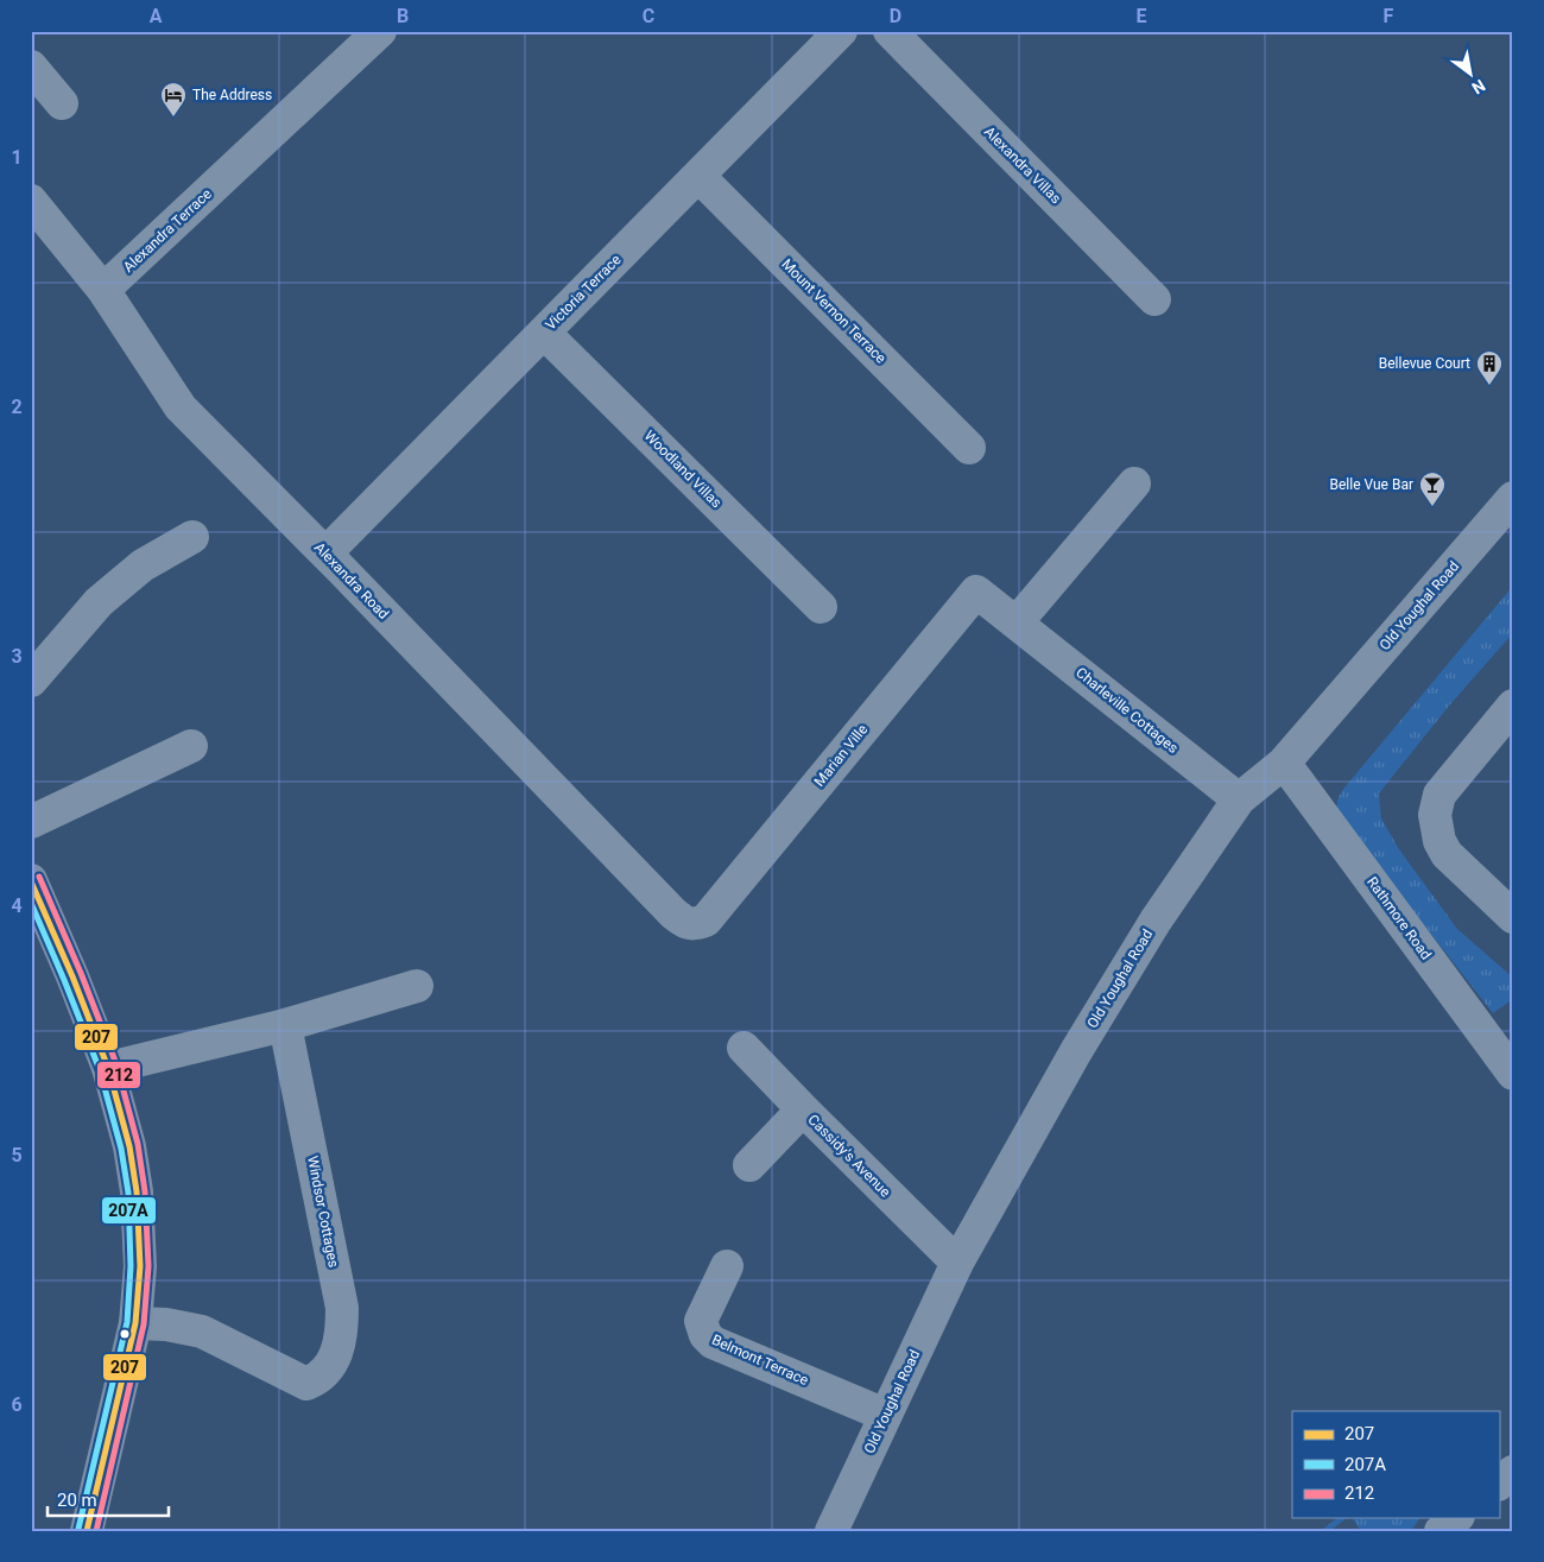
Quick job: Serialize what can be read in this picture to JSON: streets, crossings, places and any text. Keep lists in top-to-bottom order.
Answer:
{
  "streets": {
    "street": [
      "Alexandra Villas",
      "Alexandra Terrace",
      "Victoria Terrace",
      "Mount Vernon Terrace",
      "Woodland Villas",
      "Alexandra Road",
      "Old Youghal Road",
      "Charleville Cottages",
      "Marian Ville",
      "Rathmore Road",
      "Cassidy's Avenue",
      "Windsor Cottages",
      "Belmont Terrace"
    ]
  },
  "crossings": [
    ["Alexandra Terrace", "Alexandra Road"],
    ["Victoria Terrace", "Mount Vernon Terrace"],
    ["Victoria Terrace", "Woodland Villas"],
    ["Victoria Terrace", "Alexandra Road"],
    ["Alexandra Road", "Marian Ville"],
    ["Old Youghal Road", "Charleville Cottages"],
    ["Old Youghal Road", "Rathmore Road"],
    ["Old Youghal Road", "Cassidy's Avenue"],
    ["Old Youghal Road", "Belmont Terrace"],
    ["Charleville Cottages", "Marian Ville"]
  ],
  "places": {
    "hotel": ["The Address"],
    "building": ["Bellevue Court"],
    "bar": ["Belle Vue Bar"]
  },
  "lines": ["transit line 212", "transit line 207", "transit line 207A"],
  "legend": ["207", "207A", "212"],
  "scale_bar": "20 m",
  "north": "bottom right",
  "grid": {
    "columns": [
      "A",
      "B",
      "C",
      "D",
      "E",
      "F"
    ],
    "rows": [
      "1",
      "2",
      "3",
      "4",
      "5",
      "6"
    ]
  }
}
